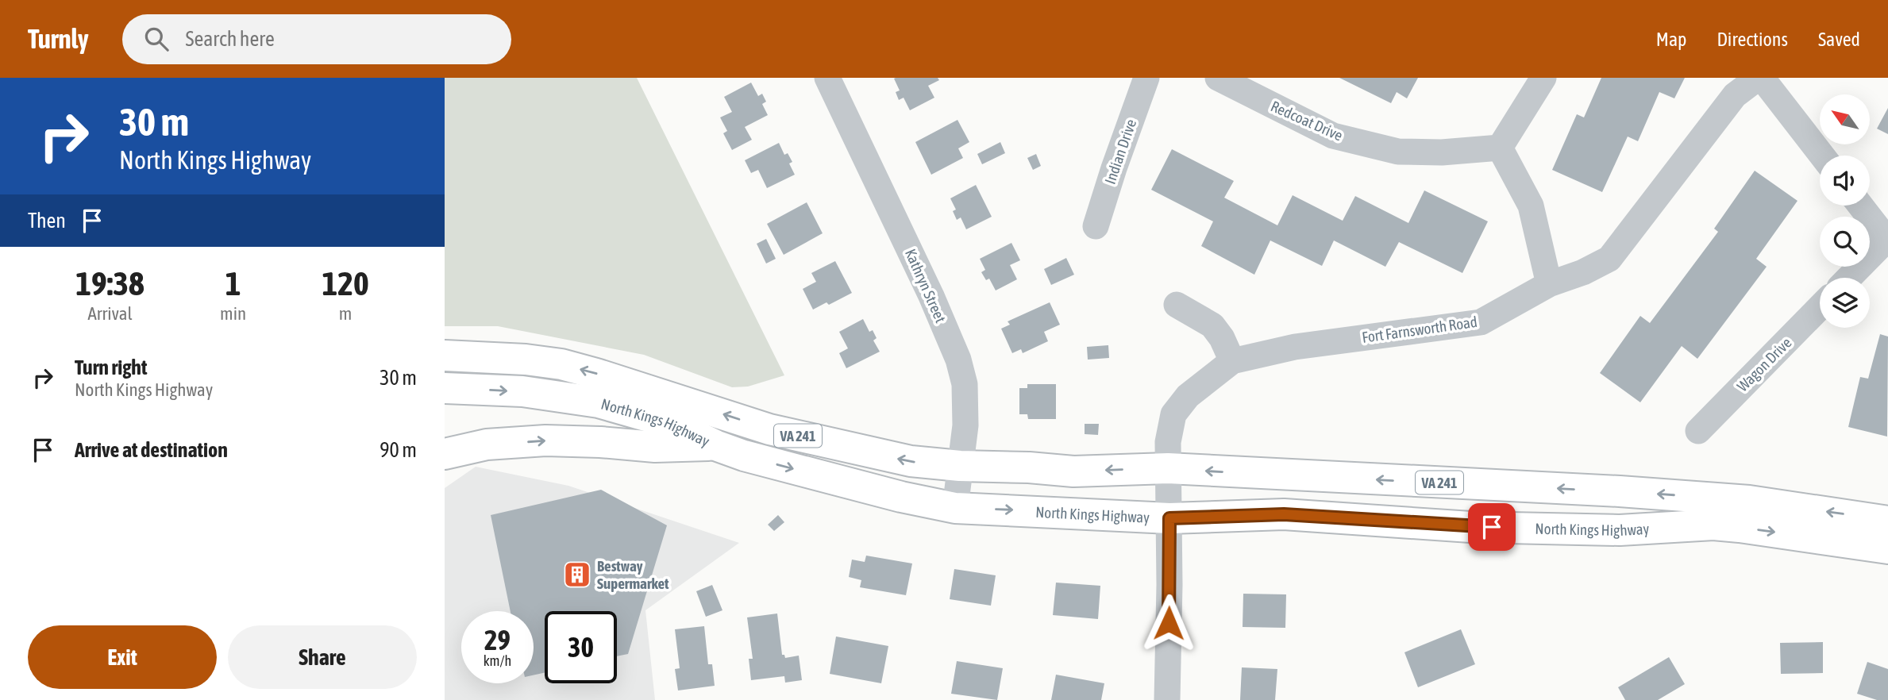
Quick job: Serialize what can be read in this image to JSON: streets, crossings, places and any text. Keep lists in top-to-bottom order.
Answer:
{
  "streets": {
    "main road": ["North Kings Highway", "VA 241"],
    "street": [
      "Redcoat Drive",
      "Indian Drive",
      "Kathryn Street",
      "Fort Farnsworth Road",
      "Wagon Drive"
    ]
  },
  "crossings": [
    ["Kathryn Street", "North Kings Highway"],
    ["Fort Farnsworth Road", "North Kings Highway"],
    ["North Kings Highway", "VA 241"]
  ],
  "places": {
    "building": ["Bestway Supermarket"]
  },
  "north": "top left",
  "page": {
    "header": "Turnly",
    "search": "Search here",
    "nav": ["Map", "Directions", "Saved"],
    "turn": ["30 m", "North Kings Highway"],
    "then": "Then",
    "eta": [
      "19:38",
      "Arrival",
      "1",
      "min",
      "120",
      "m"
    ],
    "list": [
      {
        "name": "Turn right",
        "note": "North Kings Highway",
        "value": "30 m"
      },
      {
        "name": "Arrive at destination",
        "value": "90 m"
      }
    ],
    "speed": "29 km/h",
    "limit": "30",
    "buttons": ["Exit", "Share"]
  }
}
